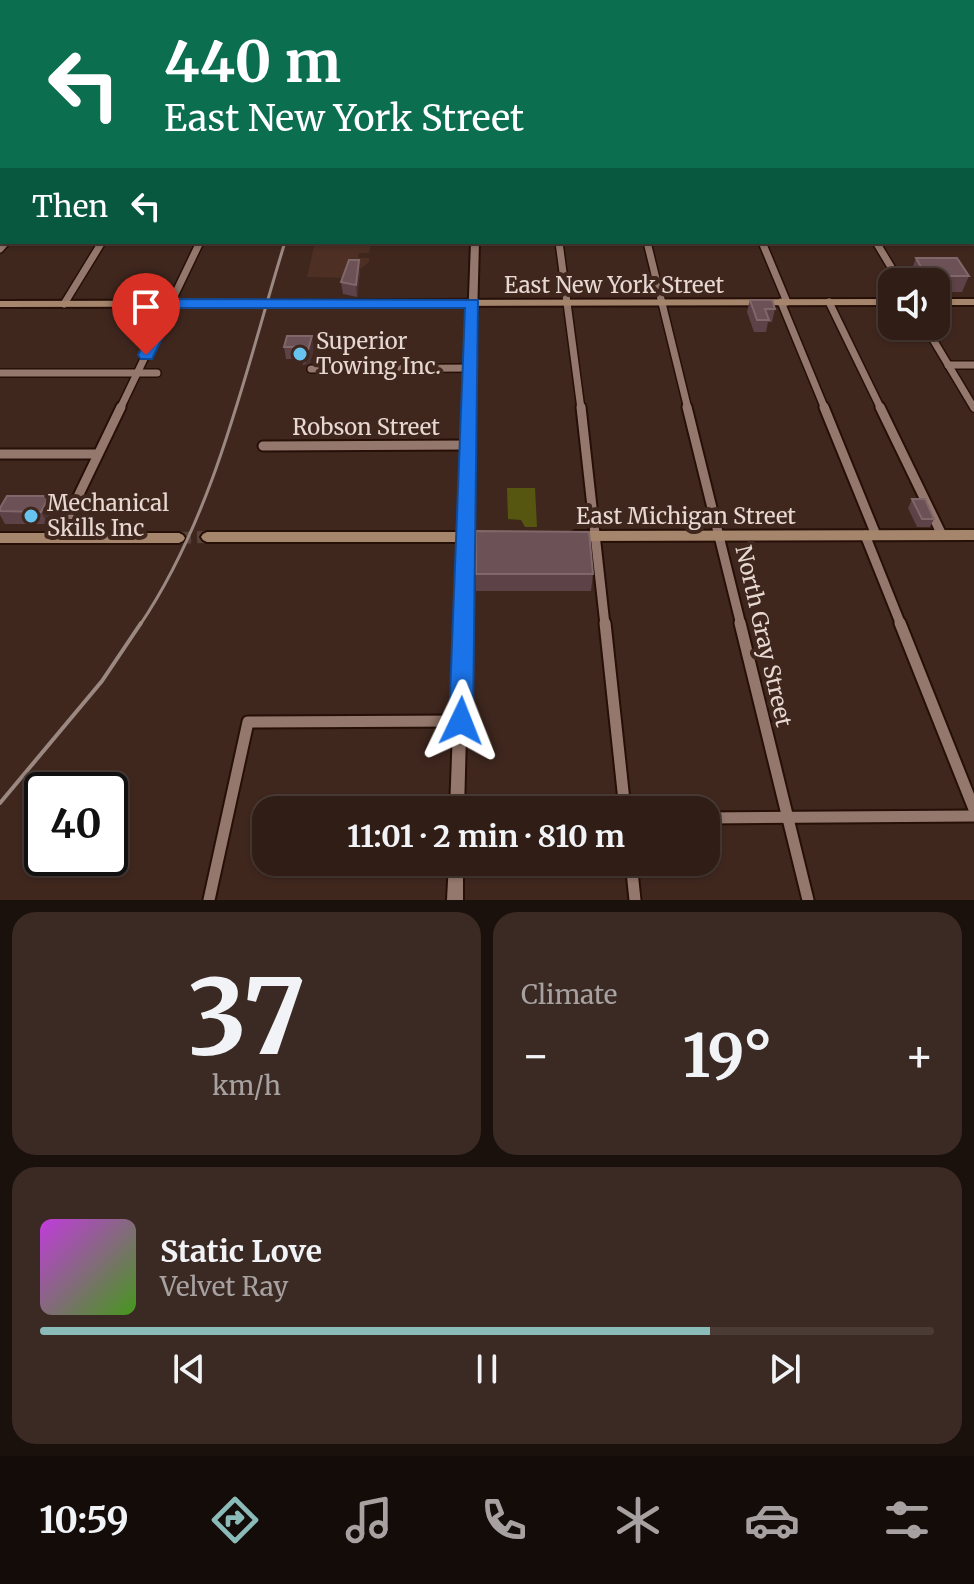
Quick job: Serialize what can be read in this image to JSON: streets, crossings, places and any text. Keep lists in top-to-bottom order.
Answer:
{
  "streets": {
    "main road": ["East New York Street", "East Michigan Street"],
    "street": ["Robson Street", "North Gray Street"]
  },
  "crossings": [
    ["East New York Street", "North Gray Street"],
    ["East Michigan Street", "North Gray Street"]
  ],
  "places": ["Superior Towing Inc.", "Mechanical Skills Inc"],
  "page": {
    "turn": ["440 m", "East New York Street"],
    "then": "Then",
    "limit": "40",
    "trip": "11:01 · 2 min · 810 m",
    "tile": [
      ["37", "km/h"],
      "Climate"
    ],
    "heat": ["−", "19°", "+"],
    "song": ["Static Love", "Velvet Ray"],
    "tabs": "10:59"
  }
}
